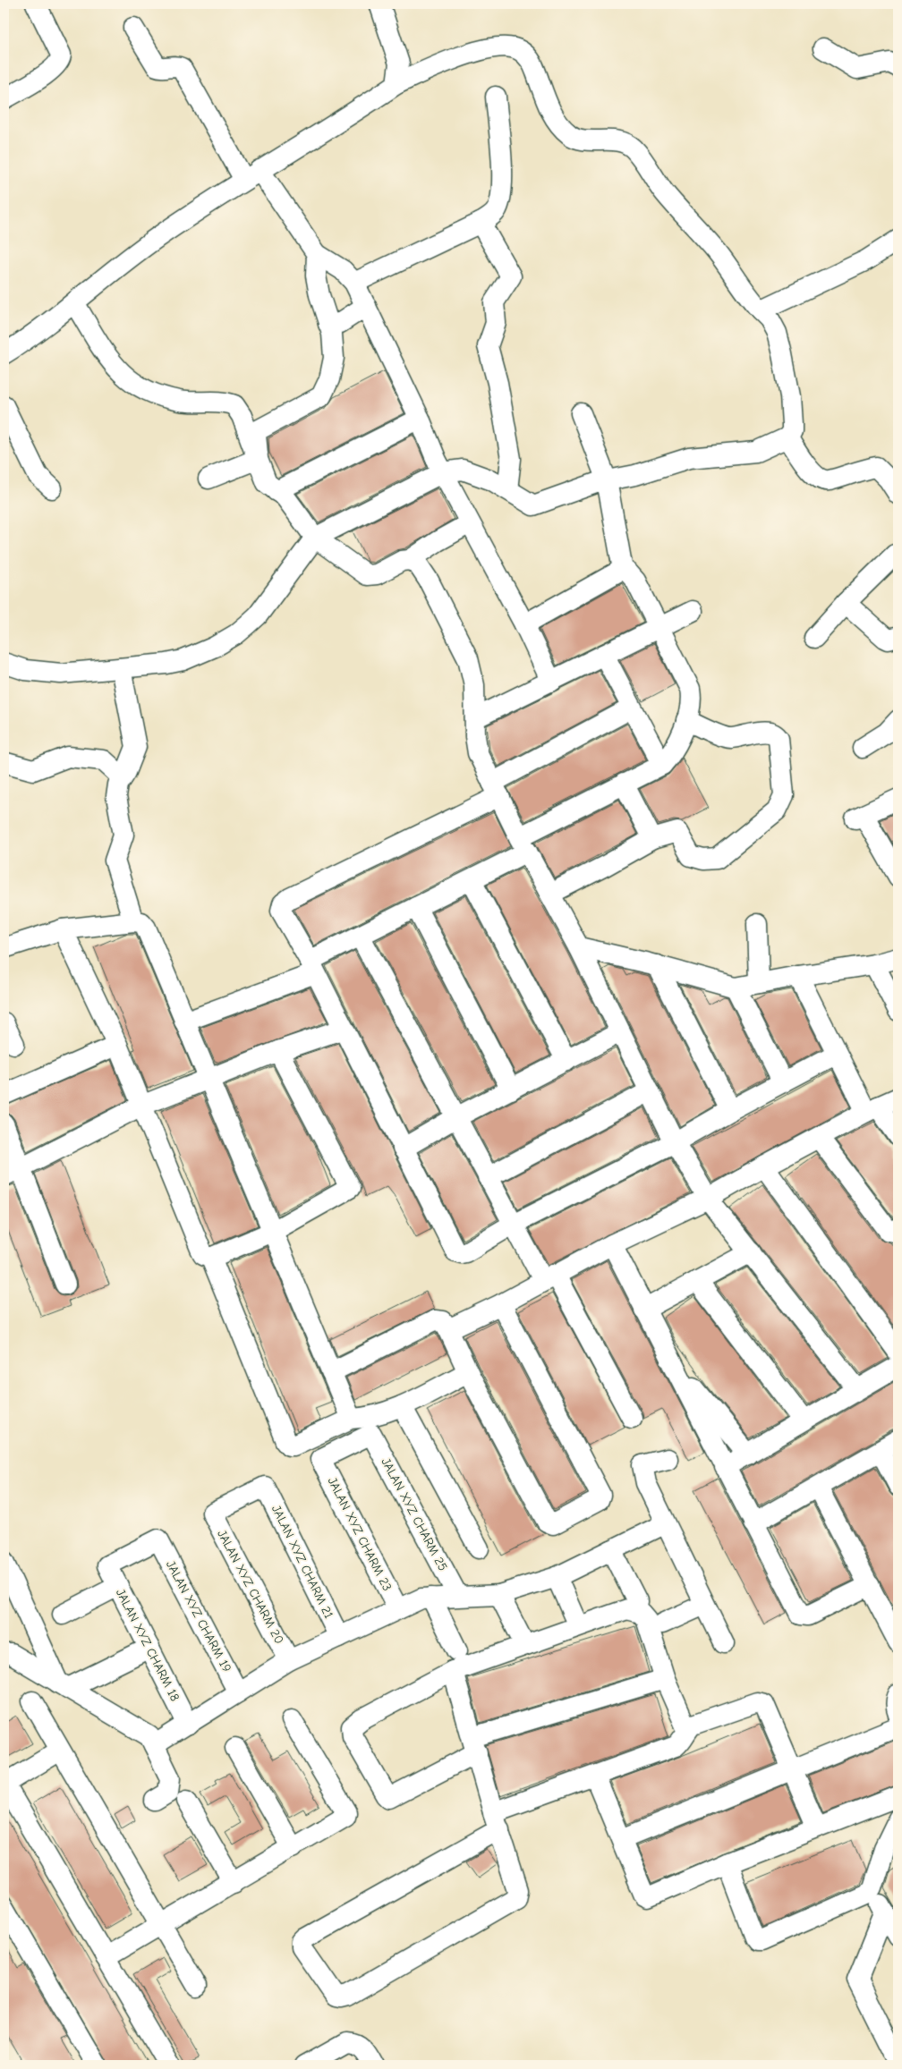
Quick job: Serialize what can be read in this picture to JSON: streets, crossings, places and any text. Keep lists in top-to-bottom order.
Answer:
{
  "streets": {
    "street": [
      "JALAN XYZ CHARM 25",
      "JALAN XYZ CHARM 23",
      "JALAN XYZ CHARM 21",
      "JALAN XYZ CHARM 20",
      "JALAN XYZ CHARM 19",
      "JALAN XYZ CHARM 18"
    ]
  },
  "crossings": [
    ["JALAN XYZ CHARM 25", "JALAN XYZ CHARM 23"],
    ["JALAN XYZ CHARM 21", "JALAN XYZ CHARM 20"],
    ["JALAN XYZ CHARM 19", "JALAN XYZ CHARM 18"]
  ]
}
